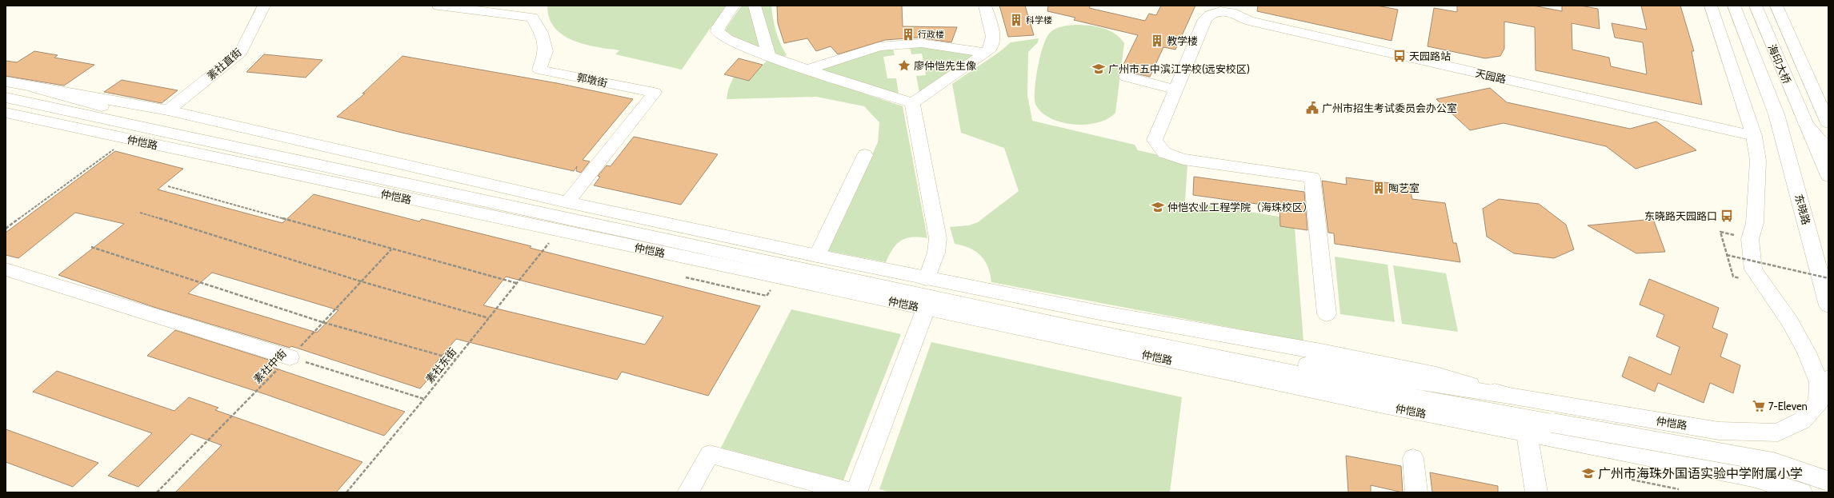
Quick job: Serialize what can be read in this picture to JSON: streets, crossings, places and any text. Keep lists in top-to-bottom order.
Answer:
{
  "streets": {
    "main road": [
      "素社直街",
      "海印大桥",
      "天园路",
      "郭墩街",
      "仲恺路",
      "东晓路"
    ],
    "path": ["素社东街", "素社中街"]
  },
  "crossings": [
    ["素社直街", "仲恺路"],
    ["海印大桥", "东晓路"],
    ["郭墩街", "仲恺路"],
    ["仲恺路", "素社东街"]
  ],
  "places": {
    "building": [
      "科学楼",
      "行政楼",
      "教学楼",
      "陶艺室"
    ],
    "bus stop": ["天园路站", "东晓路天园路口"],
    "place": ["廖仲恺先生像"],
    "school or university": ["广州市五中滨江学校(远安校区)", "仲恺农业工程学院（海珠校区）", "广州市海珠外国语实验中学附属小学"],
    "public building": ["广州市招生考试委员会办公室"],
    "supermarket": ["7-Eleven"]
  }
}
